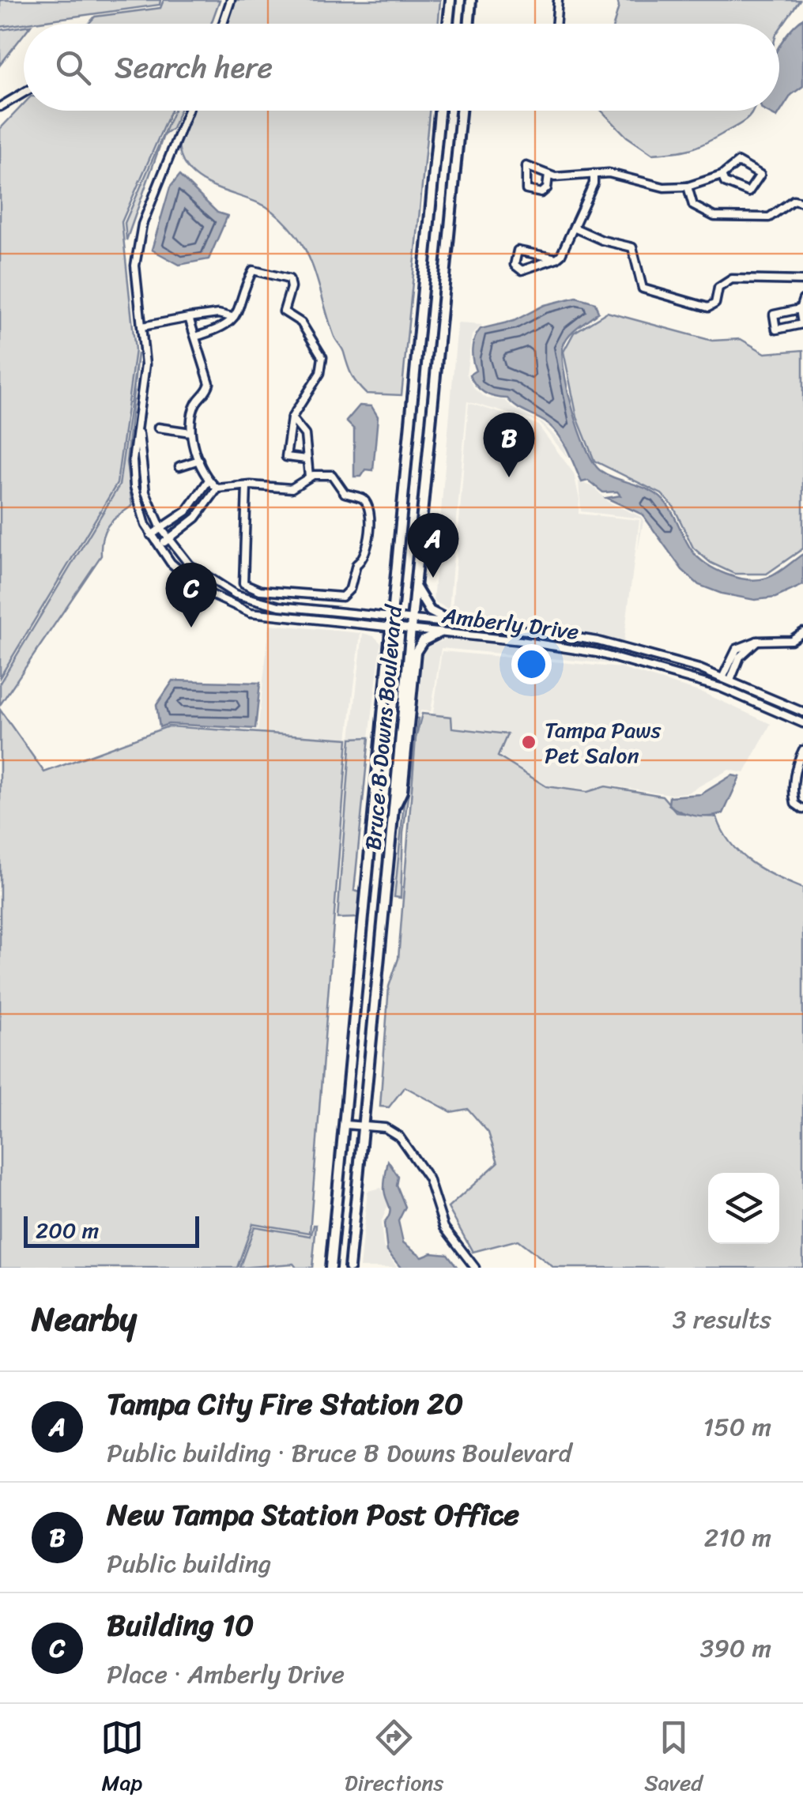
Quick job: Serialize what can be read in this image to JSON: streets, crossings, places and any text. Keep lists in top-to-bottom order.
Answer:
{
  "streets": {
    "main road": ["Bruce B Downs Boulevard"],
    "street": ["Amberly Drive"]
  },
  "crossings": [
    ["Amberly Drive", "Bruce B Downs Boulevard"]
  ],
  "places": ["Tampa Paws Pet Salon"],
  "scale_bar": "200 m",
  "page": {
    "search": "Search here",
    "pins": ["B", "A", "C"],
    "scale": "200 m",
    "heading": ["Nearby", "3 results"],
    "list": [
      {
        "mark": "A",
        "name": "Tampa City Fire Station 20",
        "note": "Public building · Bruce B Downs Boulevard",
        "value": "150 m"
      },
      {
        "mark": "B",
        "name": "New Tampa Station Post Office",
        "note": "Public building",
        "value": "210 m"
      },
      {
        "mark": "C",
        "name": "Building 10",
        "note": "Place · Amberly Drive",
        "value": "390 m"
      }
    ],
    "nav": ["Map", "Directions", "Saved"]
  }
}
